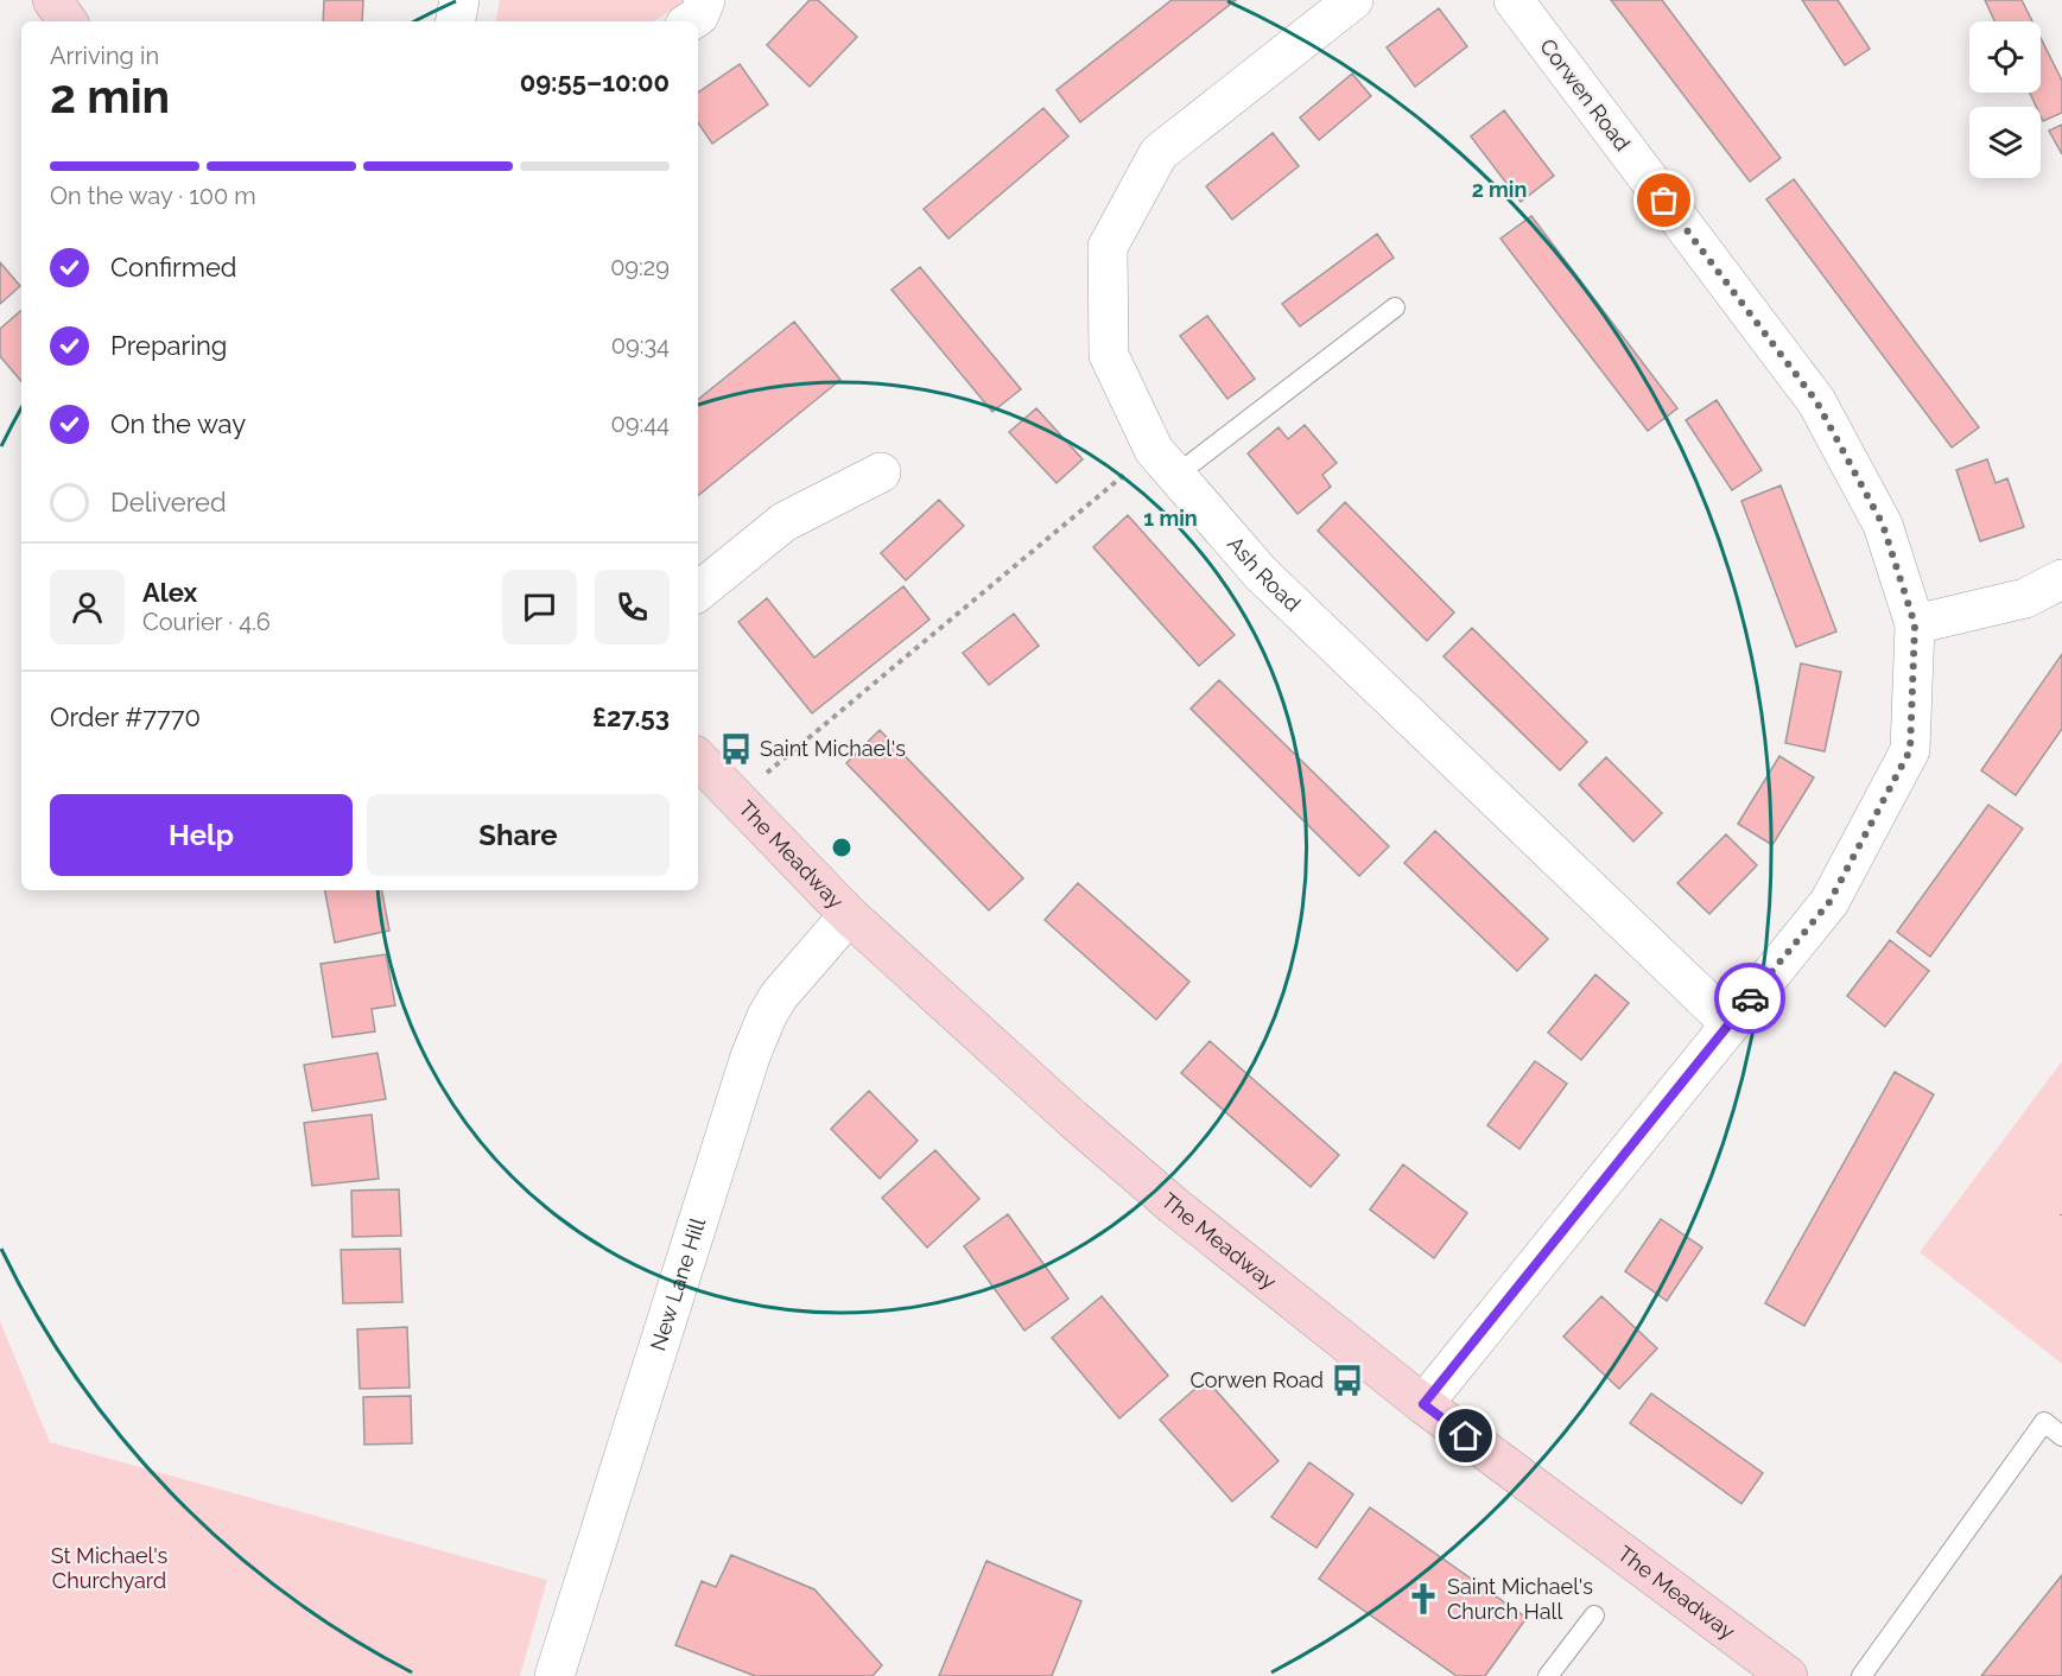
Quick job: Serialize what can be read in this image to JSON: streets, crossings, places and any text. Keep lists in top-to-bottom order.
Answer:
{
  "streets": {
    "street": [
      "Corwen Road",
      "Ash Road",
      "The Meadway",
      "New Lane Hill"
    ]
  },
  "crossings": [
    ["Corwen Road", "Ash Road"],
    ["Corwen Road", "The Meadway"],
    ["The Meadway", "New Lane Hill"]
  ],
  "parks": ["St Michael's Churchyard"],
  "places": {
    "bus stop": ["Saint Michael's", "Corwen Road"],
    "church": ["Saint Michael's Church Hall"]
  },
  "page": {
    "heading": ["2 min", "Arriving in", "09:55–10:00"],
    "panel": [
      "Alex",
      "Courier · 4.6",
      "Order #7770",
      "£27.53"
    ],
    "bar": "On the way · 100 m",
    "list": [
      ["Confirmed", "09:29"],
      ["Preparing", "09:34"],
      ["On the way", "09:44"],
      "Delivered"
    ],
    "buttons": ["Help", "Share"]
  },
  "rings": ["2 min", "1 min"]
}
